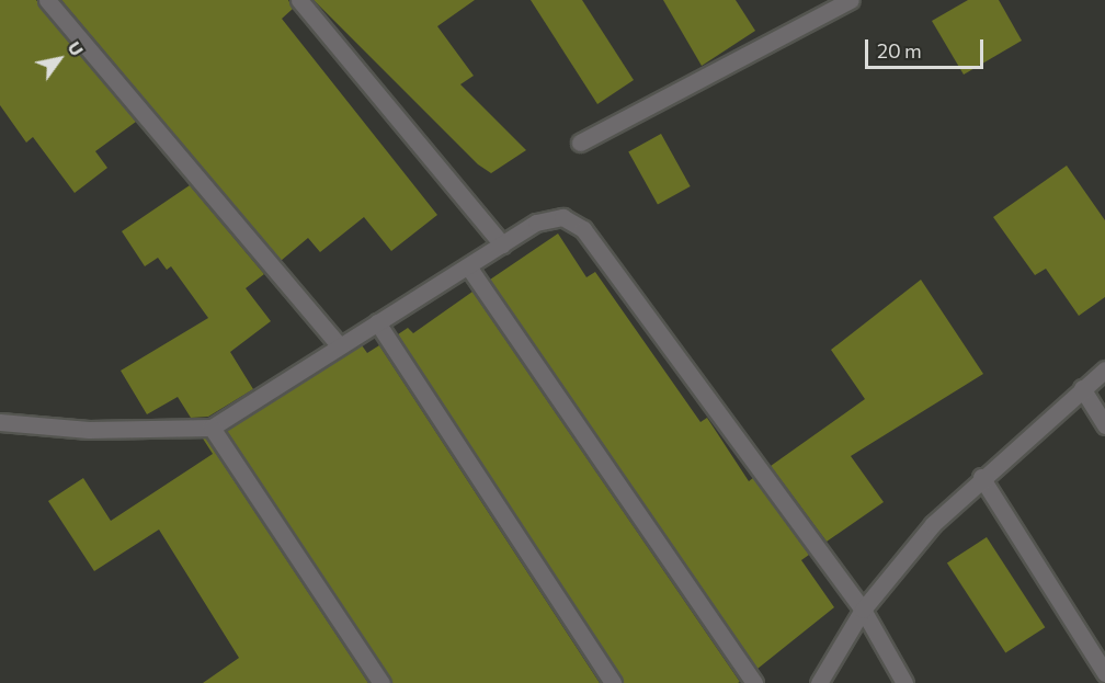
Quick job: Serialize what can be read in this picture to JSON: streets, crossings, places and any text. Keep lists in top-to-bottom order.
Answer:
{
  "scale_bar": "20 m",
  "north": "top right"
}
